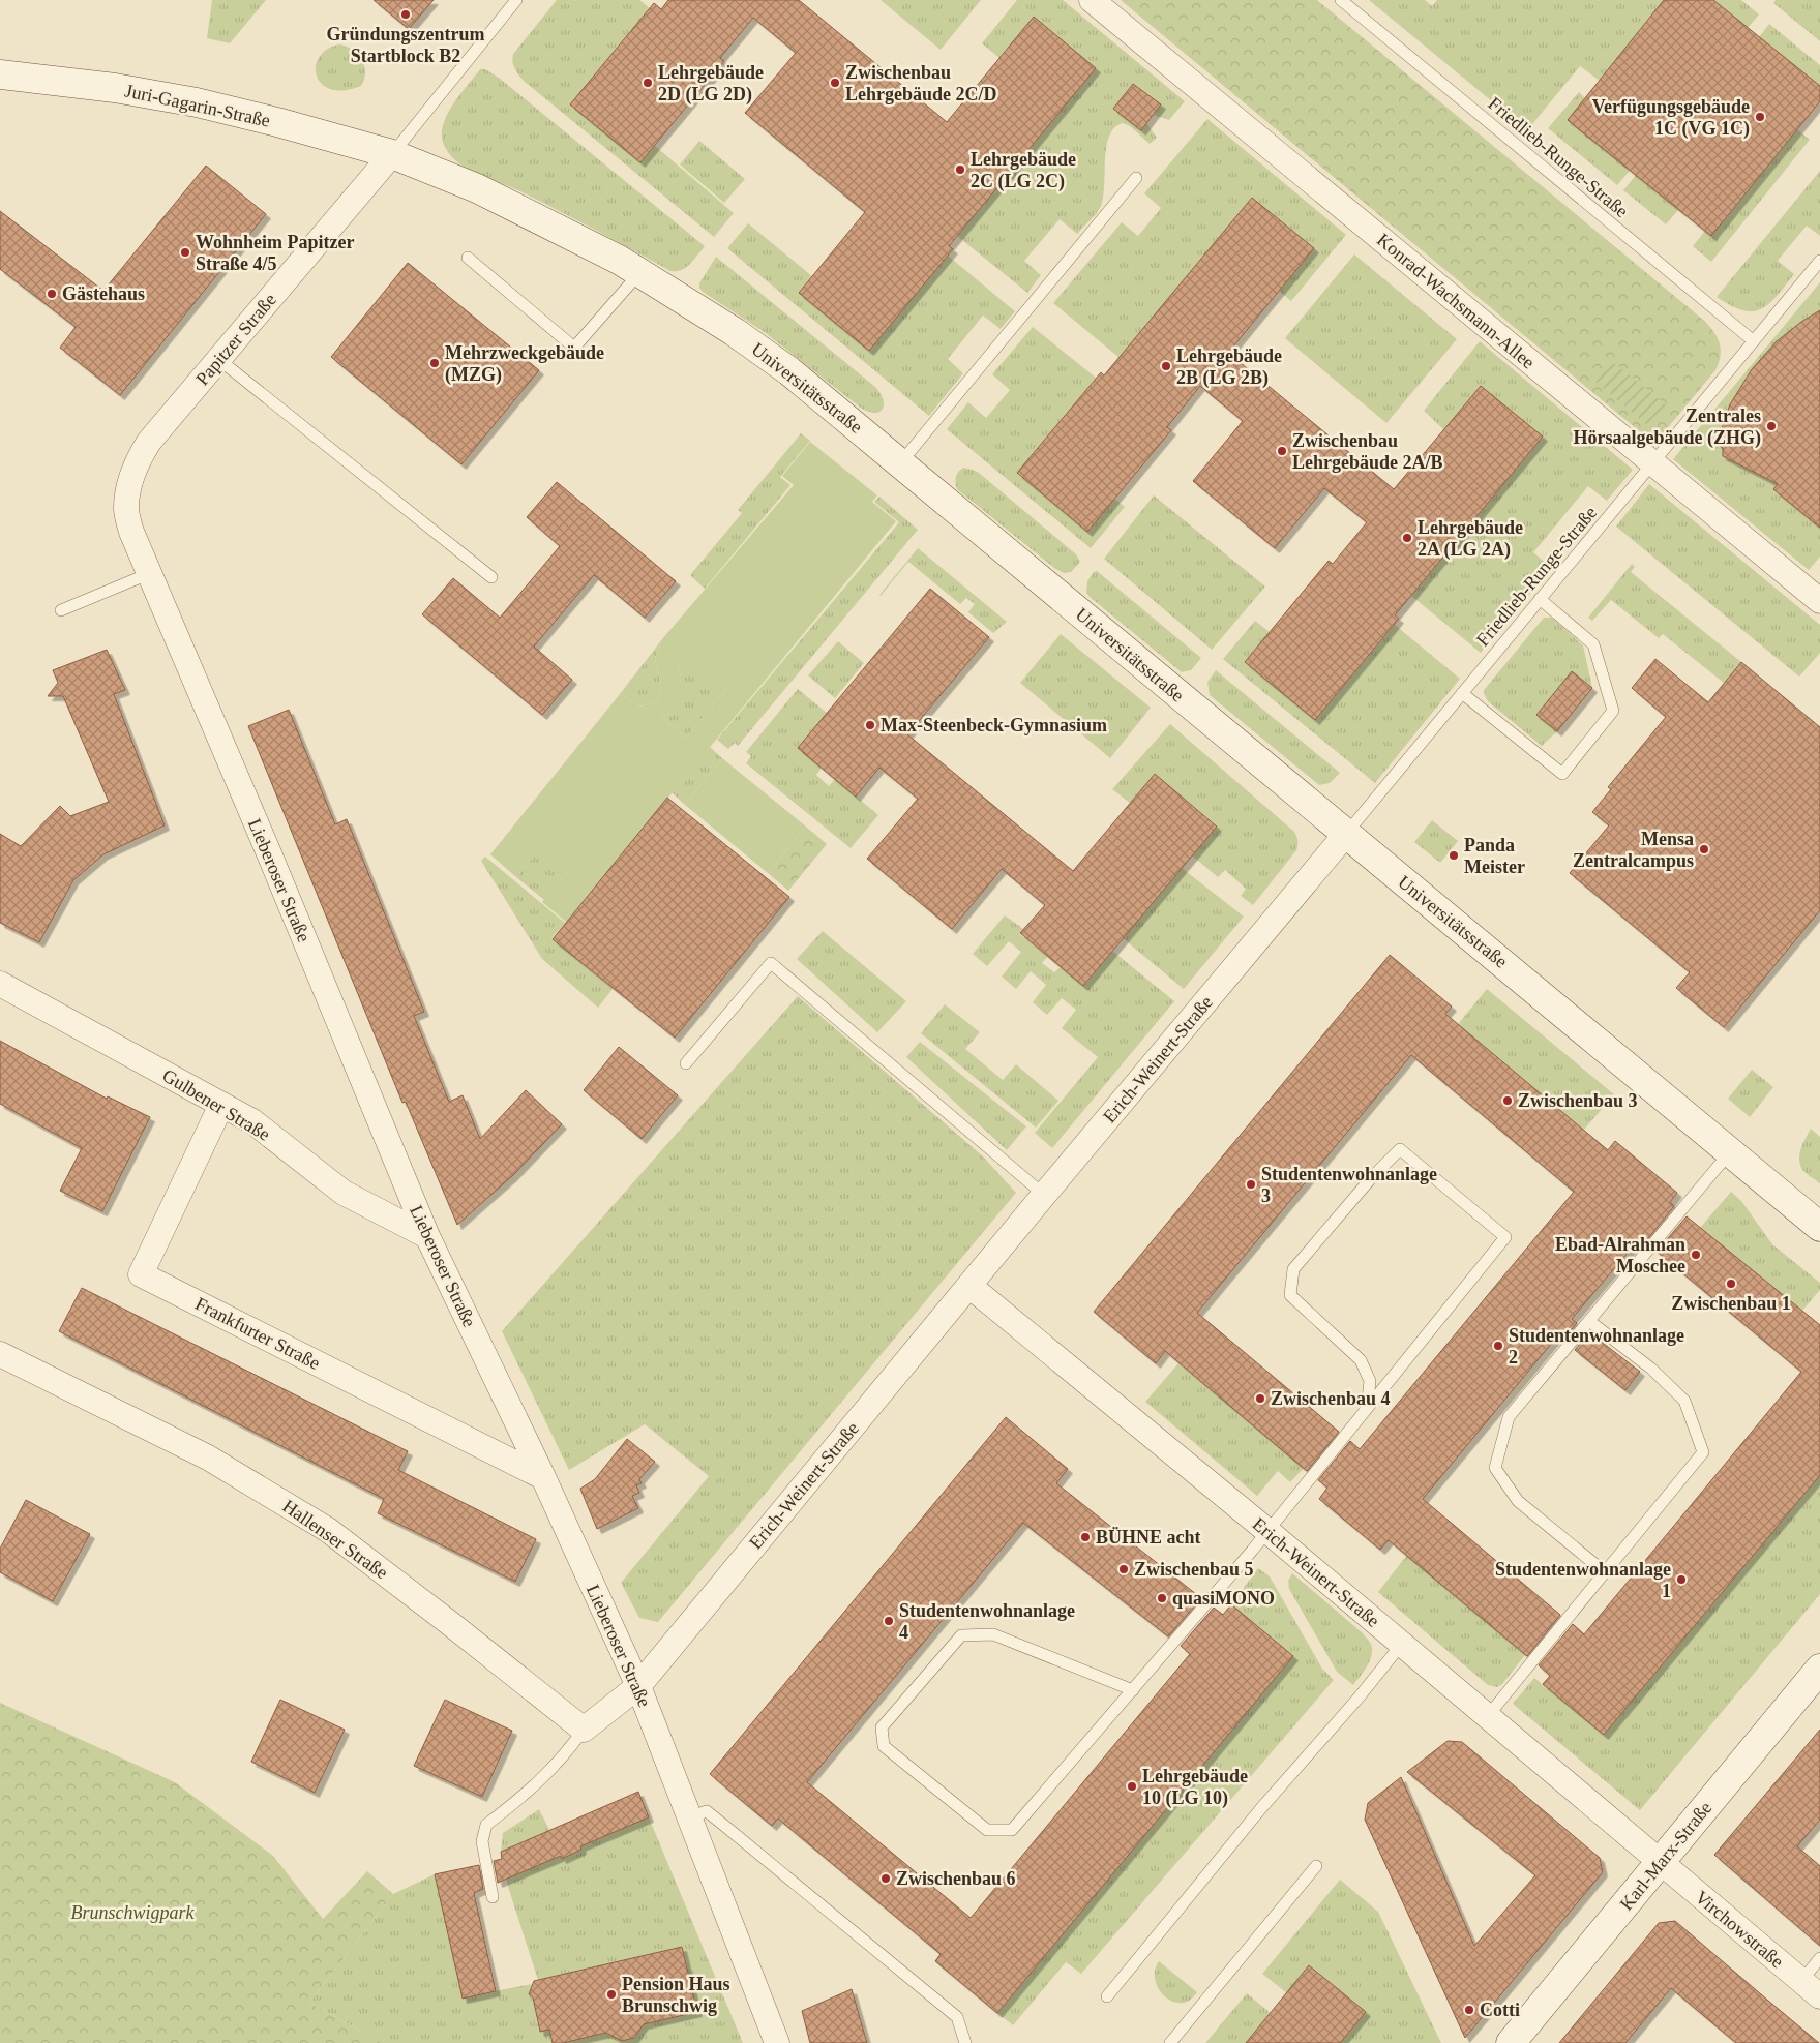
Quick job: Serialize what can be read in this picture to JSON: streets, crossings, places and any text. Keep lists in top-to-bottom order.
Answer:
{
  "streets": {
    "street": [
      "Juri-Gagarin-Straße",
      "Konrad-Wachsmann-Allee",
      "Papitzer Straße",
      "Universitätsstraße",
      "Lieberoser Straße",
      "Erich-Weinert-Straße",
      "Gulbener Straße",
      "Frankfurter Straße",
      "Hallenser Straße",
      "Karl-Marx-Straße",
      "Virchowstraße"
    ],
    "lane": ["Friedlieb-Runge-Straße"]
  },
  "crossings": [
    ["Juri-Gagarin-Straße", "Papitzer Straße"],
    ["Juri-Gagarin-Straße", "Universitätsstraße"],
    ["Friedlieb-Runge-Straße", "Konrad-Wachsmann-Allee"],
    ["Friedlieb-Runge-Straße", "Universitätsstraße"],
    ["Friedlieb-Runge-Straße", "Erich-Weinert-Straße"],
    ["Papitzer Straße", "Universitätsstraße"],
    ["Papitzer Straße", "Lieberoser Straße"],
    ["Universitätsstraße", "Erich-Weinert-Straße"],
    ["Lieberoser Straße", "Erich-Weinert-Straße"],
    ["Lieberoser Straße", "Gulbener Straße"],
    ["Lieberoser Straße", "Frankfurter Straße"],
    ["Erich-Weinert-Straße", "Karl-Marx-Straße"],
    ["Erich-Weinert-Straße", "Virchowstraße"],
    ["Gulbener Straße", "Frankfurter Straße"],
    ["Karl-Marx-Straße", "Virchowstraße"]
  ],
  "parks": ["Brunschwigpark"],
  "places": [
    "Gründungszentrum Startblock B2",
    "Lehrgebäude 2D (LG 2D)",
    "Zwischenbau Lehrgebäude 2C/D",
    "Verfügungsgebäude 1C (VG 1C)",
    "Lehrgebäude 2C (LG 2C)",
    "Wohnheim Papitzer Straße 4/5",
    "Gästehaus",
    "Mehrzweckgebäude (MZG)",
    "Lehrgebäude 2B (LG 2B)",
    "Zentrales Hörsaalgebäude (ZHG)",
    "Zwischenbau Lehrgebäude 2A/B",
    "Lehrgebäude 2A (LG 2A)",
    "Max-Steenbeck-Gymnasium",
    "Mensa Zentralcampus",
    "Panda Meister",
    "Zwischenbau 3",
    "Studentenwohnanlage 3",
    "Ebad-Alrahman Moschee",
    "Zwischenbau 1",
    "Studentenwohnanlage 2",
    "Zwischenbau 4",
    "BÜHNE acht",
    "Zwischenbau 5",
    "Studentenwohnanlage 1",
    "quasiMONO",
    "Studentenwohnanlage 4",
    "Lehrgebäude 10 (LG 10)",
    "Zwischenbau 6",
    "Pension Haus Brunschwig",
    "Cotti"
  ]
}
